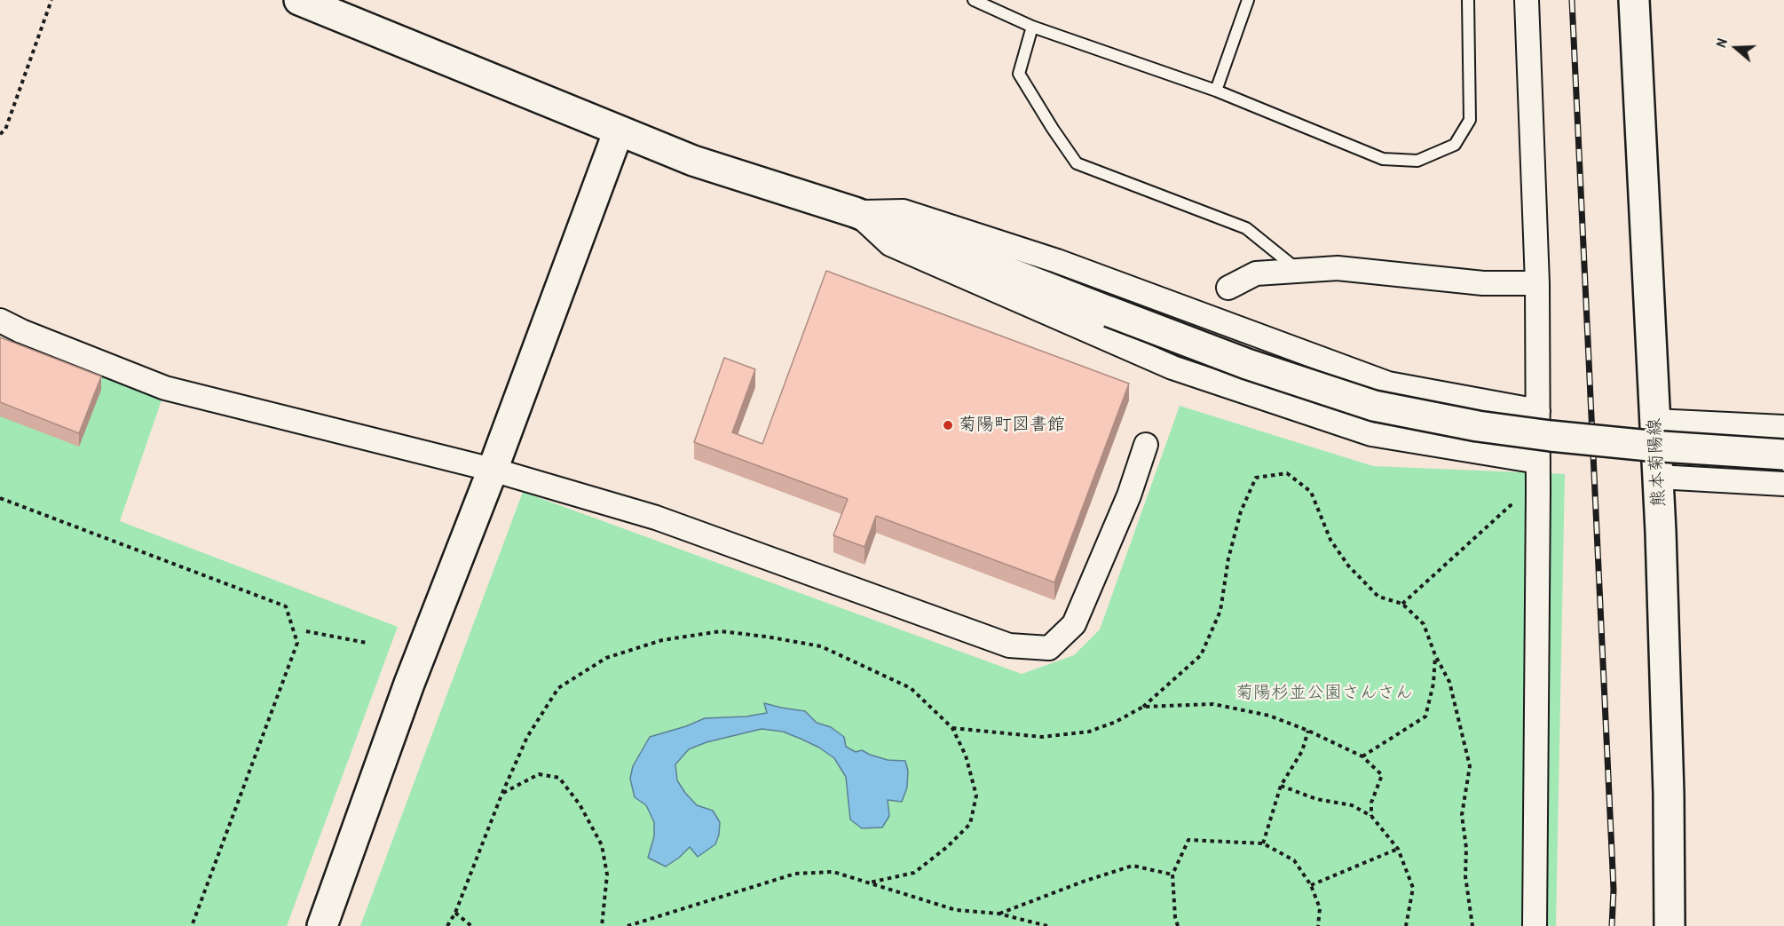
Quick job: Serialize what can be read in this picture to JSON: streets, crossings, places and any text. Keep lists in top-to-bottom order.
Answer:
{
  "streets": {
    "street": ["熊本菊陽線"]
  },
  "parks": ["菊陽杉並公園さんさん"],
  "places": ["菊陽町図書館"],
  "north": "left"
}
